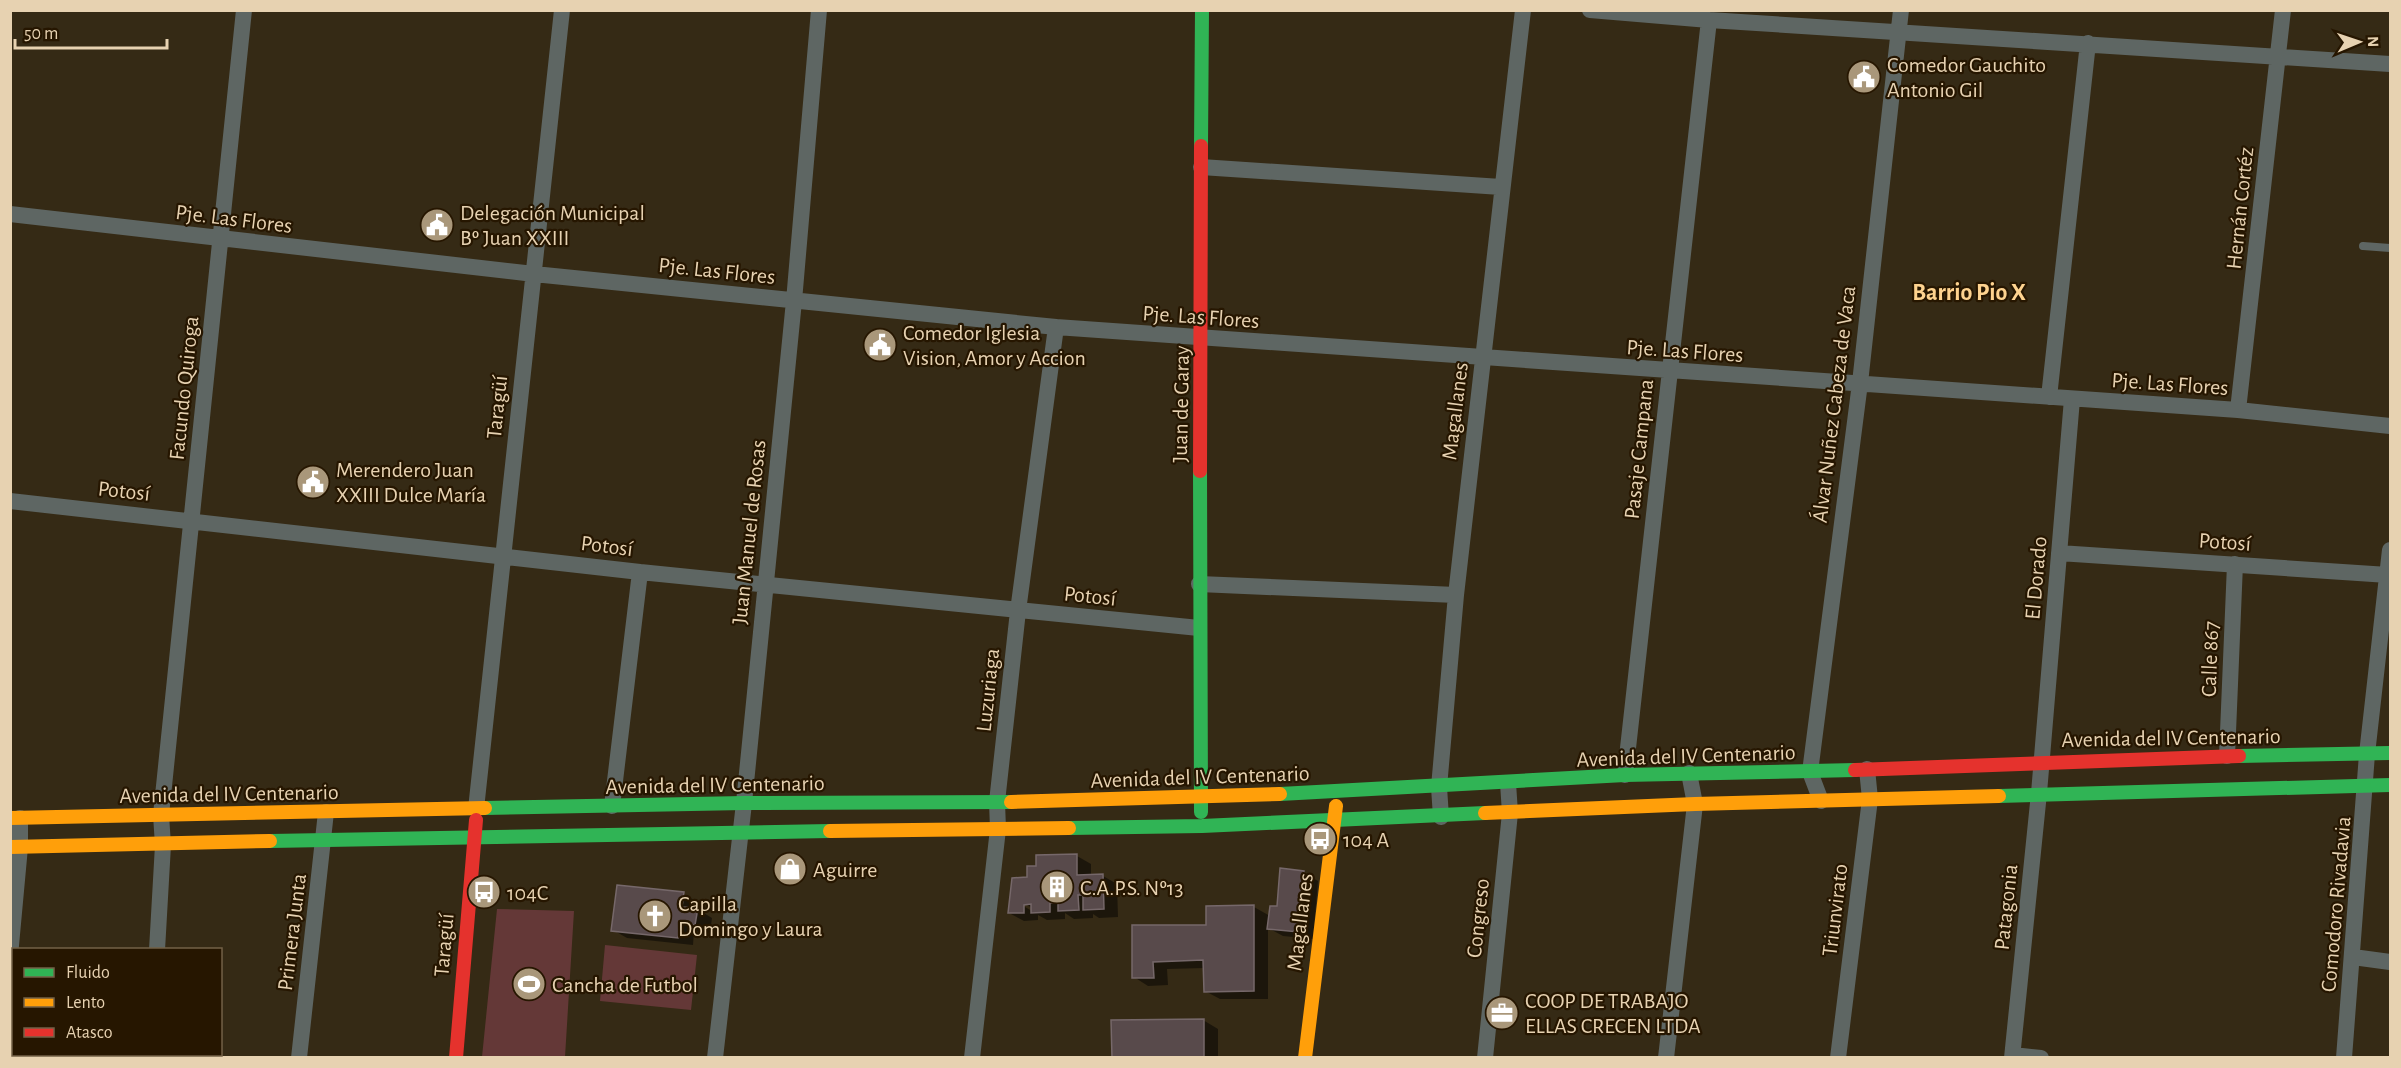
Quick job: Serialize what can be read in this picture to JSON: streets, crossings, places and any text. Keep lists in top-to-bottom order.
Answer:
{
  "streets": {
    "main road": [
      "Juan de Garay",
      "Taragüí",
      "Magallanes",
      "Avenida del IV Centenario"
    ],
    "street": [
      "Hernán Cortéz",
      "Pje. Las Flores",
      "Facundo Quiroga",
      "Álvar Nuñez Cabeza de Vaca",
      "Pasaje Campana",
      "Potosí",
      "Juan Manuel de Rosas",
      "El Dorado",
      "Calle 867",
      "Luzuriaga",
      "Comodoro Rivadavia",
      "Patagonia",
      "Triunvirato",
      "Congreso",
      "Primera Junta"
    ]
  },
  "crossings": [
    ["Hernán Cortéz", "Pje. Las Flores"],
    ["Pje. Las Flores", "Facundo Quiroga"],
    ["Pje. Las Flores", "Juan de Garay"],
    ["Pje. Las Flores", "Álvar Nuñez Cabeza de Vaca"],
    ["Pje. Las Flores", "Taragüí"],
    ["Pje. Las Flores", "Magallanes"],
    ["Pje. Las Flores", "Pasaje Campana"],
    ["Pje. Las Flores", "Juan Manuel de Rosas"],
    ["Pje. Las Flores", "El Dorado"],
    ["Pje. Las Flores", "Luzuriaga"],
    ["Facundo Quiroga", "Potosí"],
    ["Facundo Quiroga", "Avenida del IV Centenario"],
    ["Juan de Garay", "Potosí"],
    ["Juan de Garay", "Avenida del IV Centenario"],
    ["Álvar Nuñez Cabeza de Vaca", "Avenida del IV Centenario"],
    ["Taragüí", "Potosí"],
    ["Taragüí", "Avenida del IV Centenario"],
    ["Magallanes", "Avenida del IV Centenario"],
    ["Pasaje Campana", "Avenida del IV Centenario"],
    ["Potosí", "Juan Manuel de Rosas"],
    ["Potosí", "El Dorado"],
    ["Potosí", "Calle 867"],
    ["Potosí", "Luzuriaga"],
    ["Juan Manuel de Rosas", "Avenida del IV Centenario"],
    ["El Dorado", "Avenida del IV Centenario"],
    ["El Dorado", "Patagonia"],
    ["Calle 867", "Avenida del IV Centenario"],
    ["Luzuriaga", "Avenida del IV Centenario"],
    ["Avenida del IV Centenario", "Comodoro Rivadavia"],
    ["Avenida del IV Centenario", "Patagonia"],
    ["Avenida del IV Centenario", "Triunvirato"],
    ["Avenida del IV Centenario", "Congreso"],
    ["Avenida del IV Centenario", "Primera Junta"]
  ],
  "districts": ["Barrio Pio X"],
  "places": {
    "public building": [
      "Comedor Gauchito Antonio Gil",
      "Delegación Municipal Bº Juan XXIII",
      "Comedor Iglesia Vision, Amor y Accion",
      "Merendero Juan XXIII Dulce María"
    ],
    "bus stop": ["104 A", "104C"],
    "shop": ["Aguirre"],
    "building": ["C.A.P.S. Nº13"],
    "church": ["Capilla Domingo y Laura"],
    "sports": ["Cancha de Futbol"],
    "office": ["COOP DE TRABAJO ELLAS CRECEN LTDA"]
  },
  "legend": ["Fluido", "Lento", "Atasco"],
  "scale_bar": "50 m",
  "north": "right"
}
